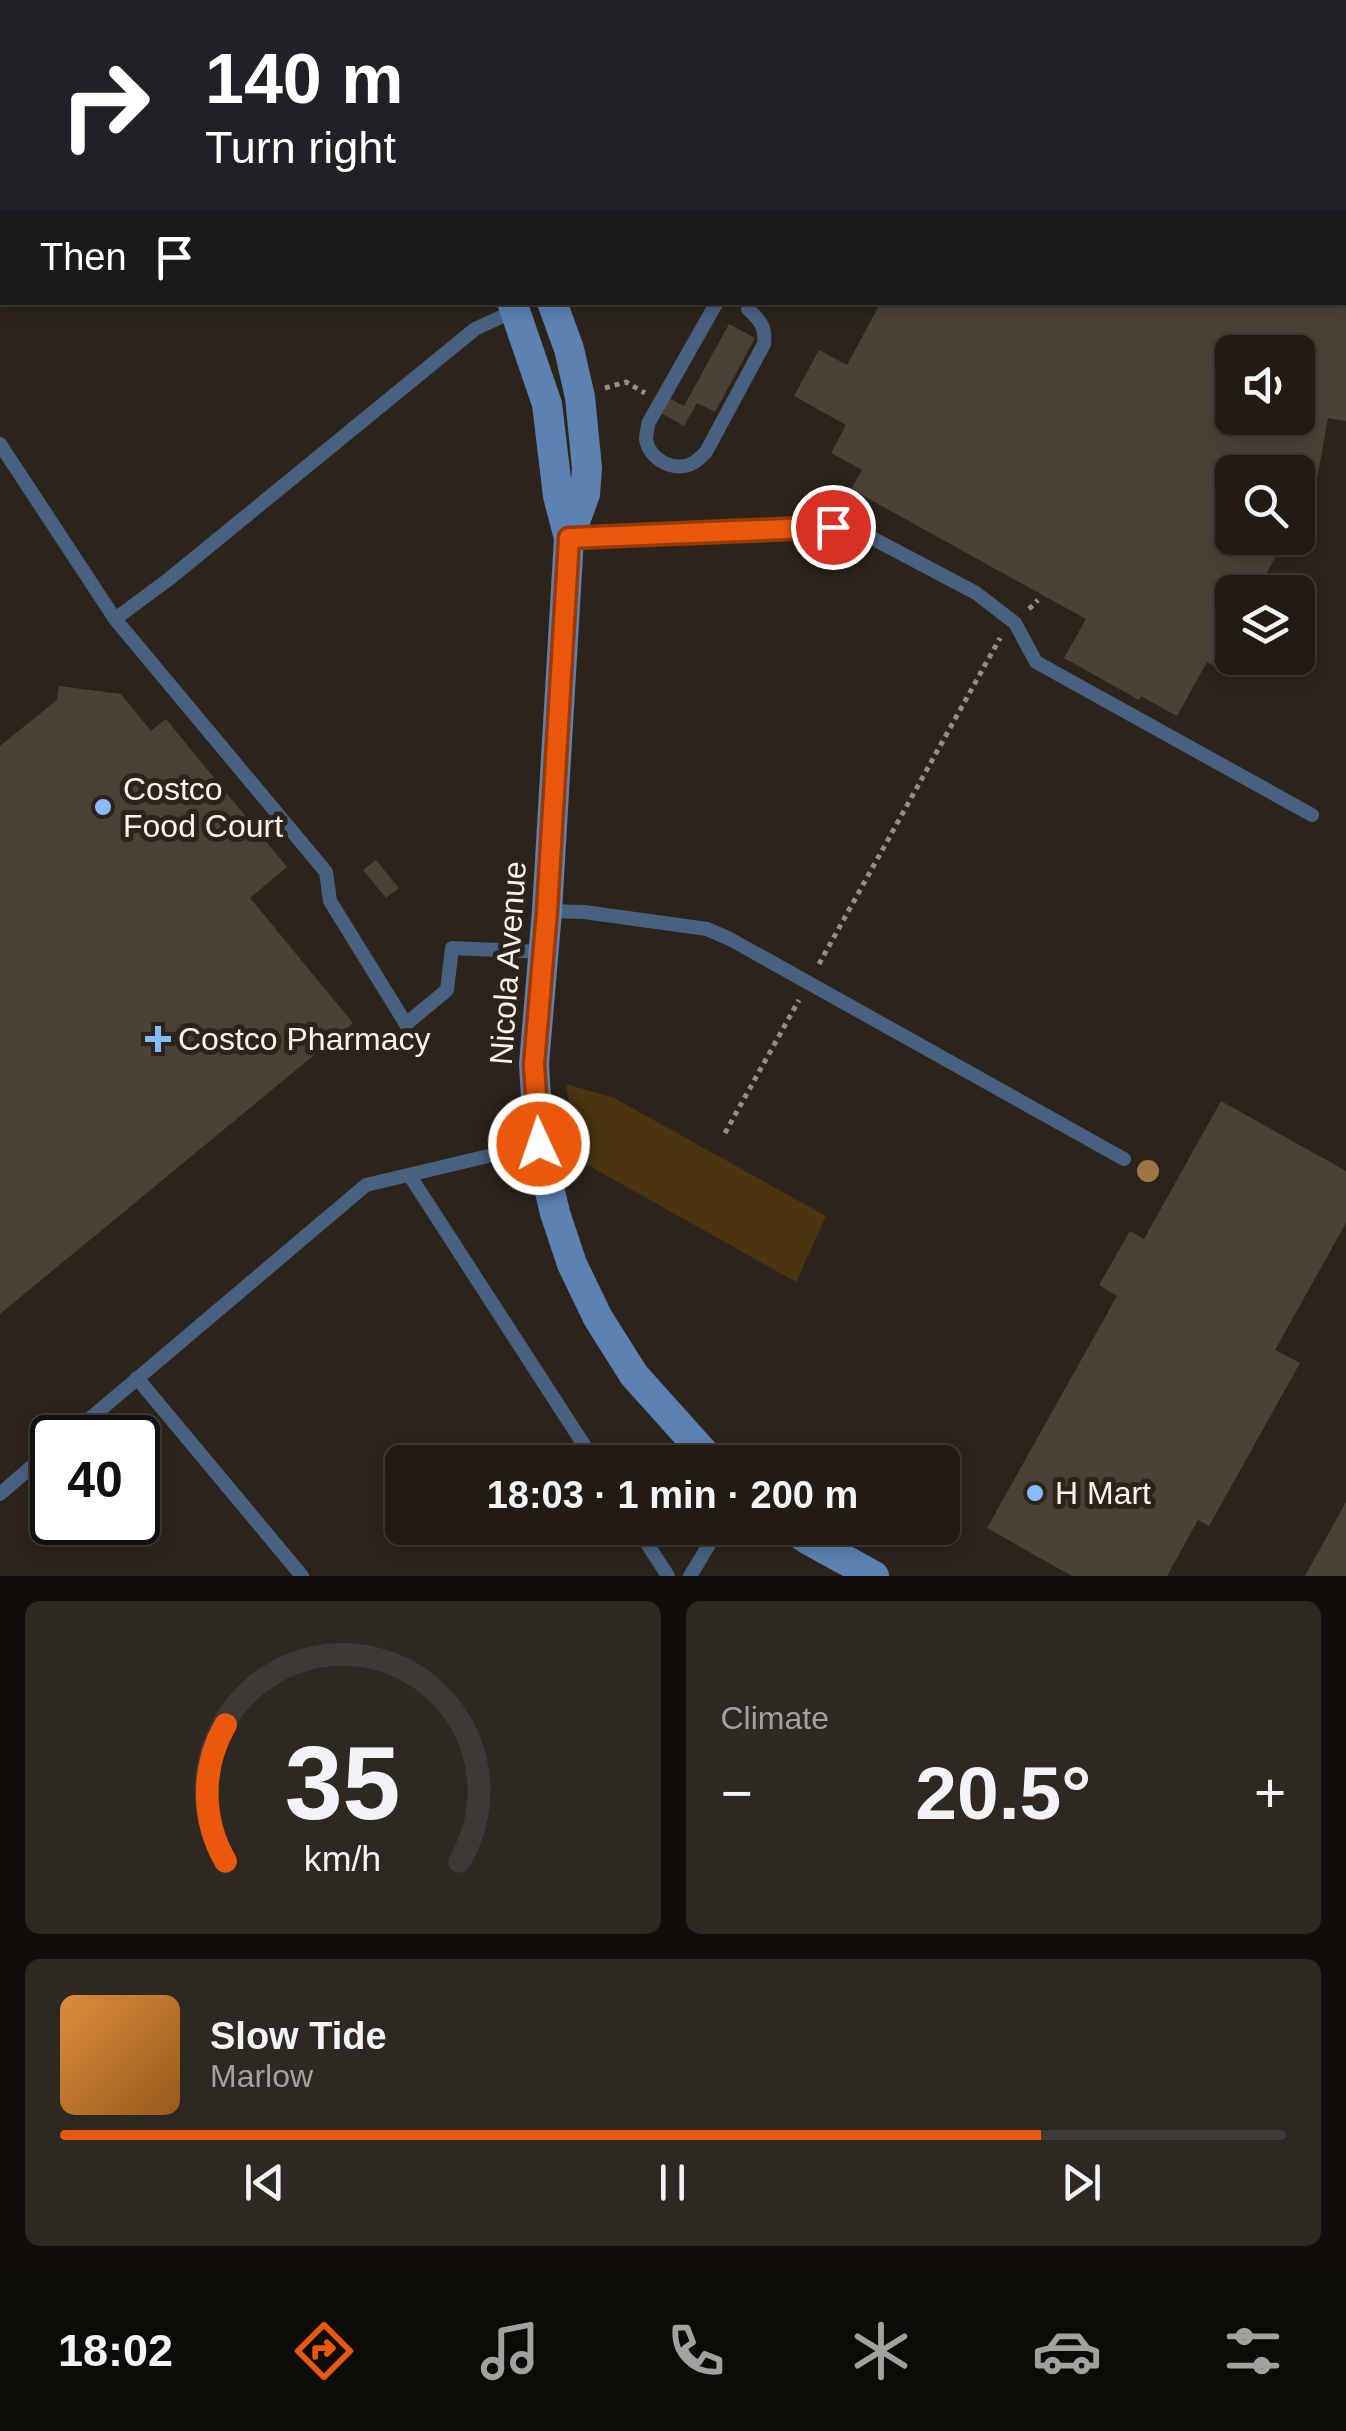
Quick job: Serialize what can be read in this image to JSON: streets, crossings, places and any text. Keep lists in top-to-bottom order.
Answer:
{
  "streets": {
    "street": ["Nicola Avenue"]
  },
  "places": {
    "other": ["Costco Food Court", "H Mart"],
    "health": ["Costco Pharmacy"]
  },
  "page": {
    "turn": ["140 m", "Turn right"],
    "then": "Then",
    "limit": "40",
    "trip": "18:03 · 1 min · 200 m",
    "tile": "Climate",
    "heat": ["−", "20.5°", "+"],
    "song": ["Slow Tide", "Marlow"],
    "tabs": "18:02",
    "gauge": ["35", "km/h"]
  }
}
